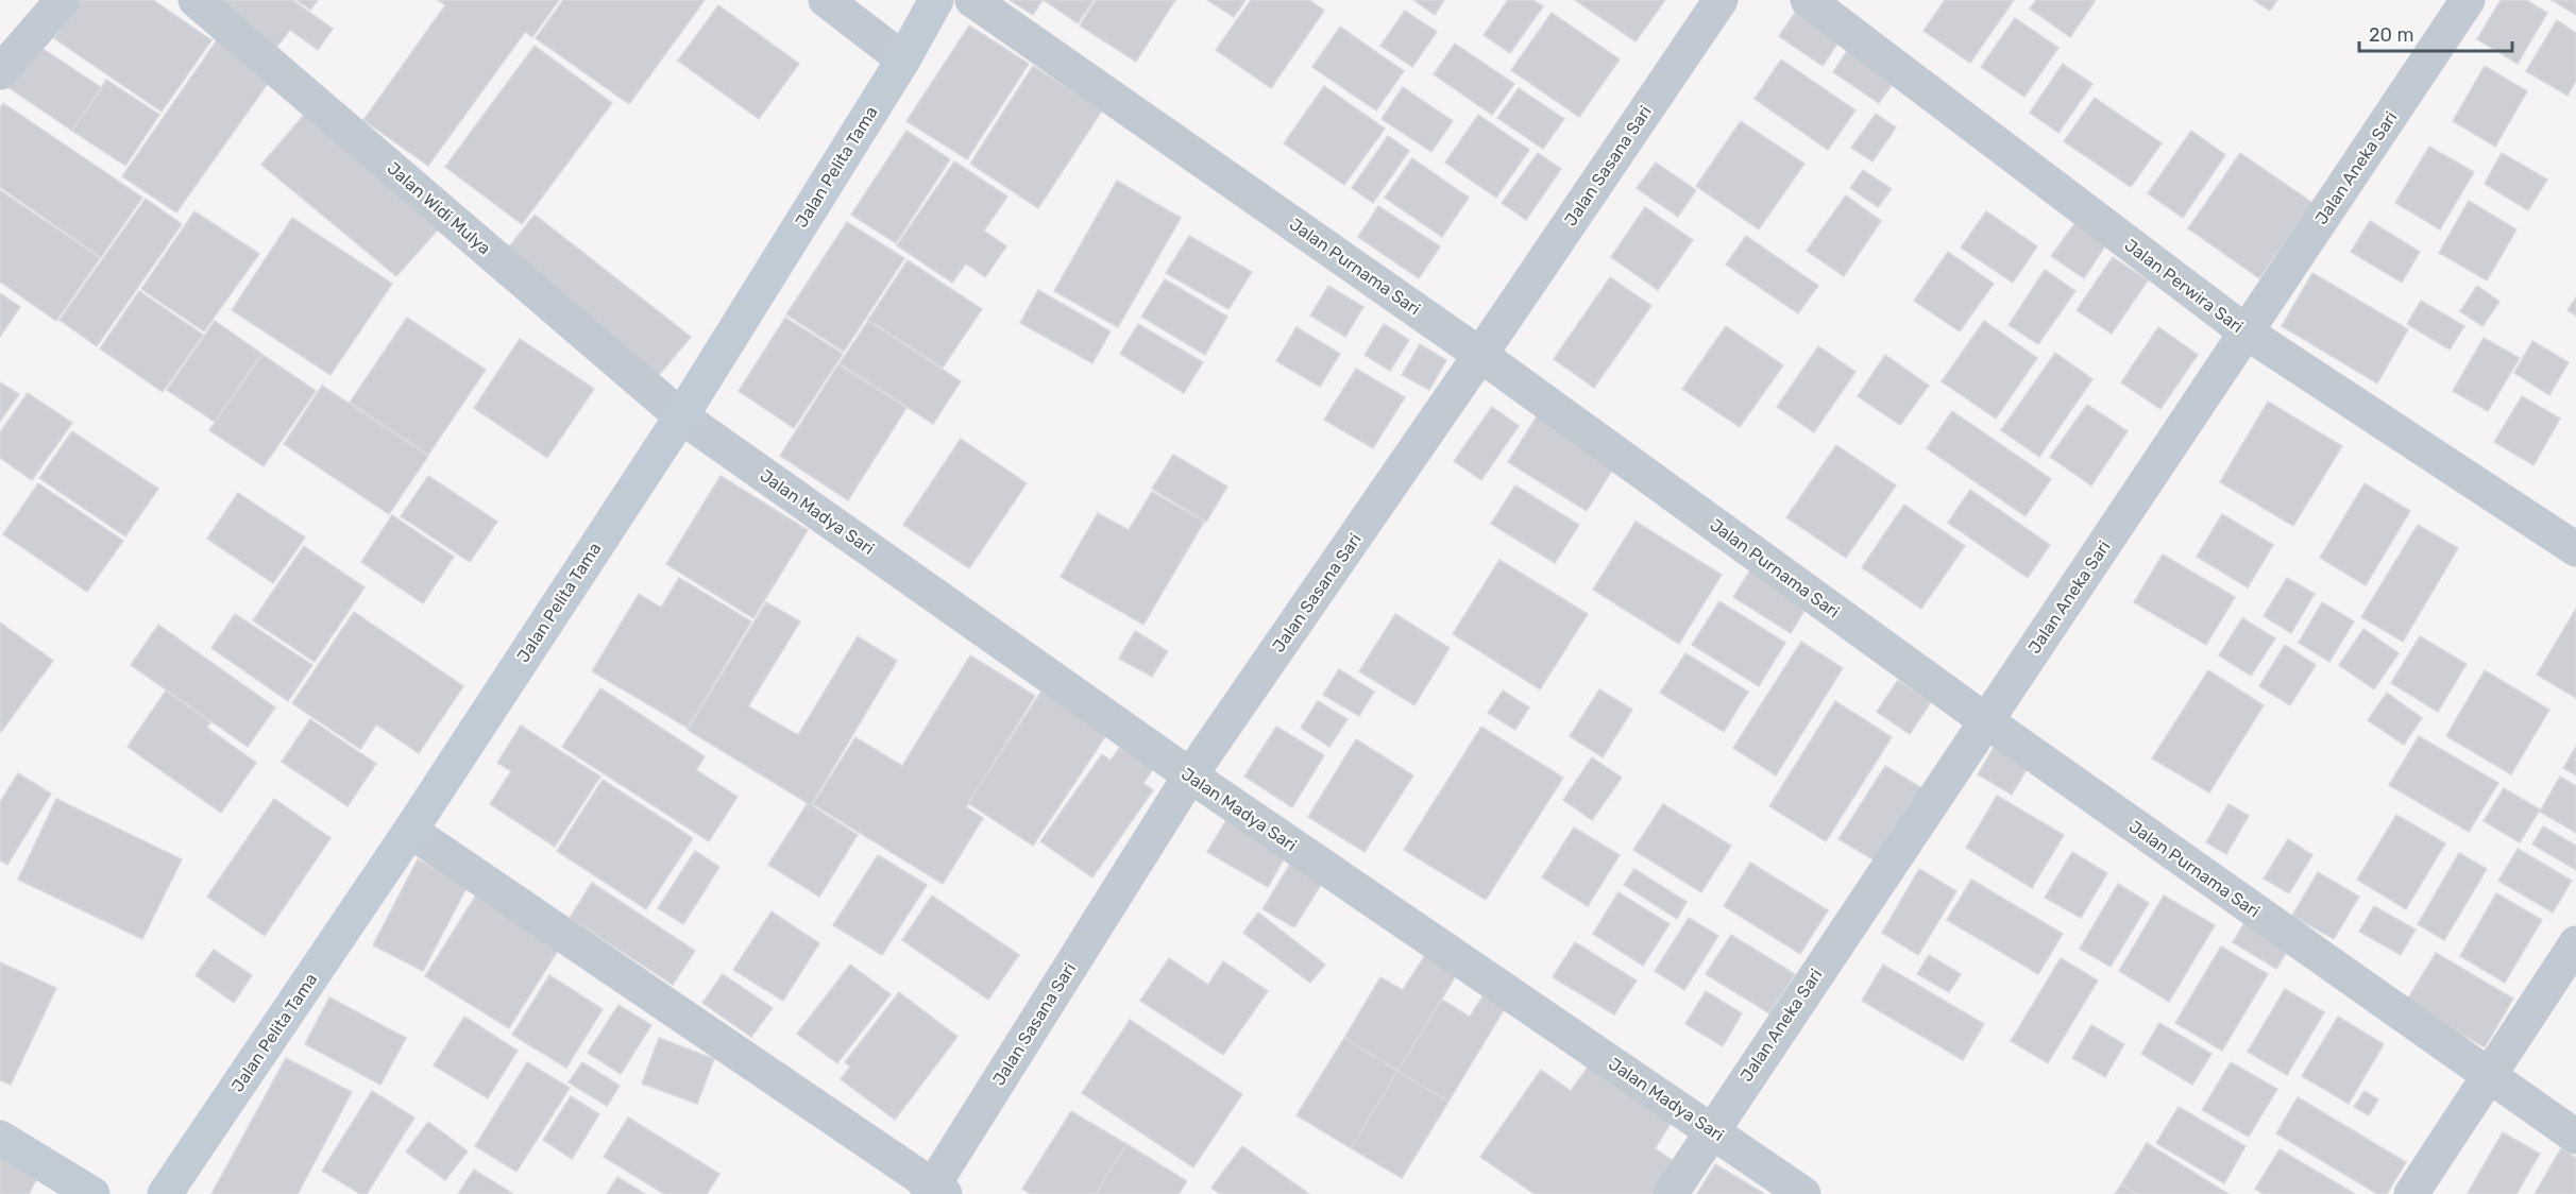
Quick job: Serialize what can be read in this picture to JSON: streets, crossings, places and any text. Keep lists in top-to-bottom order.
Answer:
{
  "streets": {
    "street": [
      "Jalan Sasana Sari",
      "Jalan Pelita Tama",
      "Jalan Aneka Sari",
      "Jalan Widi Mulya",
      "Jalan Purnama Sari",
      "Jalan Perwira Sari",
      "Jalan Madya Sari"
    ]
  },
  "crossings": [
    ["Jalan Sasana Sari", "Jalan Purnama Sari"],
    ["Jalan Sasana Sari", "Jalan Madya Sari"],
    ["Jalan Pelita Tama", "Jalan Widi Mulya"],
    ["Jalan Pelita Tama", "Jalan Madya Sari"],
    ["Jalan Aneka Sari", "Jalan Purnama Sari"],
    ["Jalan Aneka Sari", "Jalan Perwira Sari"],
    ["Jalan Aneka Sari", "Jalan Madya Sari"],
    ["Jalan Widi Mulya", "Jalan Madya Sari"]
  ],
  "scale_bar": "20 m"
}
